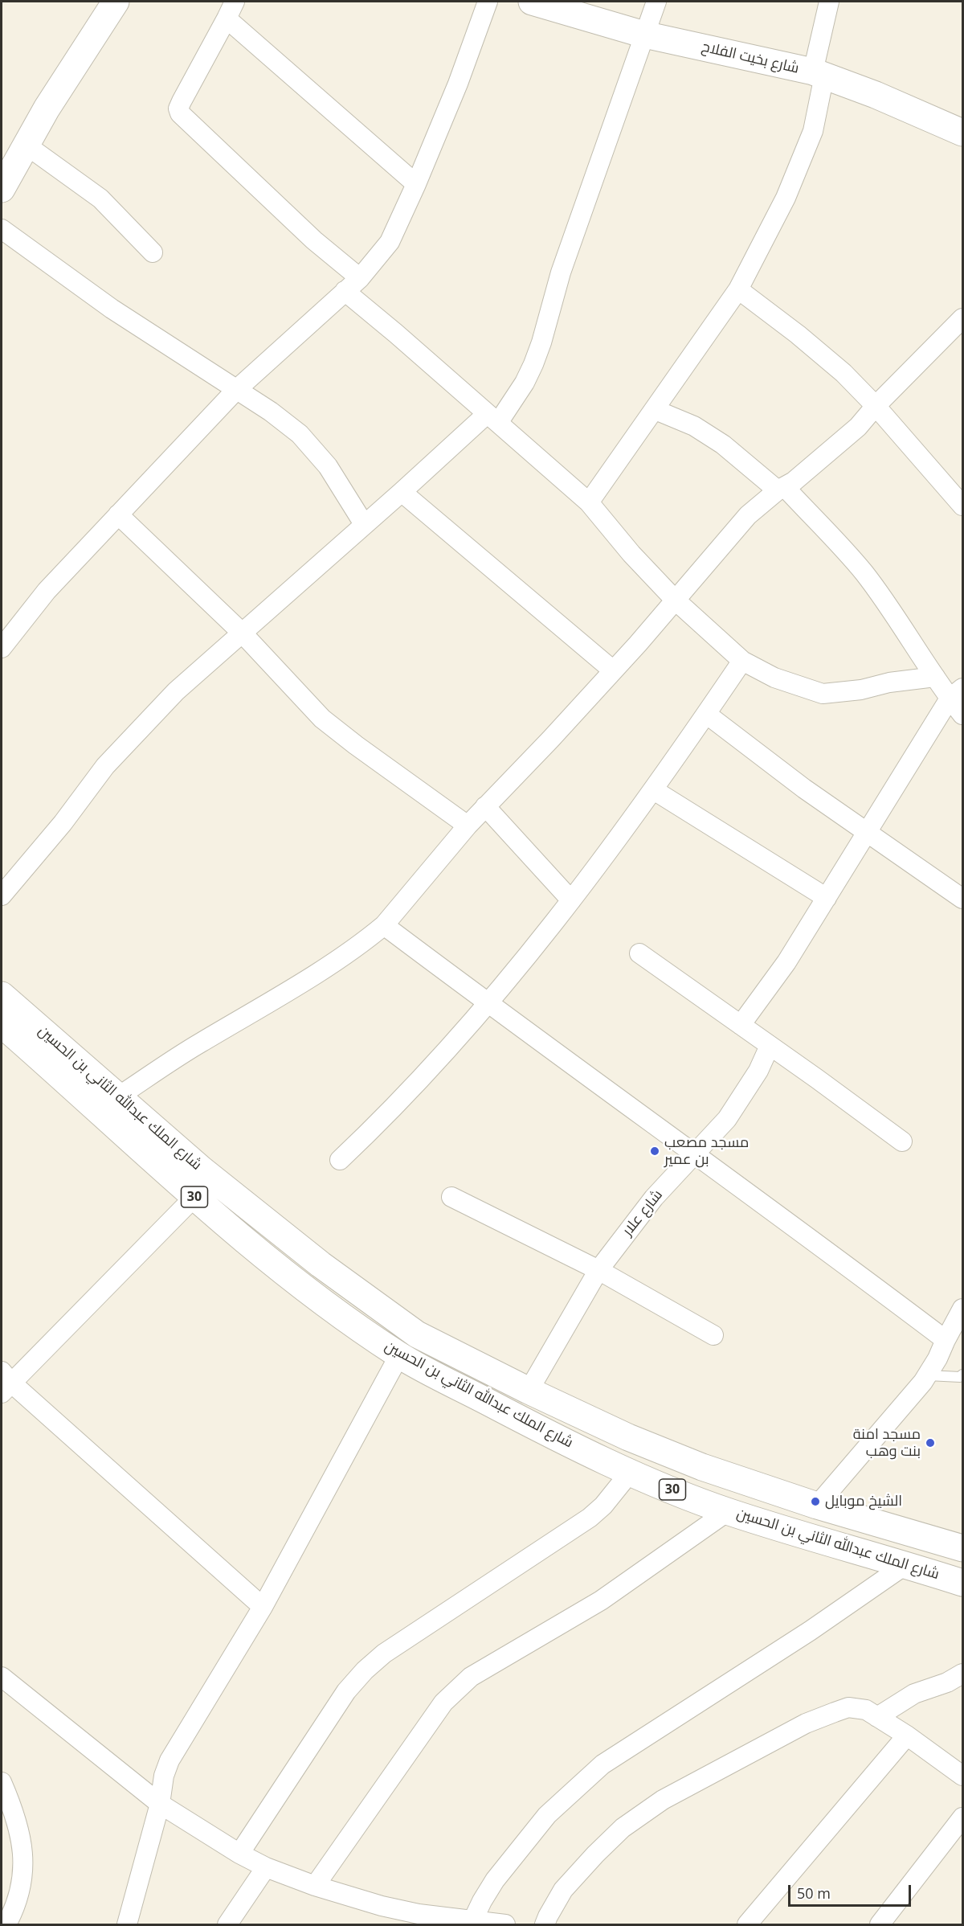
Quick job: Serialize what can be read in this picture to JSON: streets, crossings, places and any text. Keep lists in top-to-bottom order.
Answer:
{
  "streets": {
    "main road": ["شارع بخيت الفلاح", "شارع الملك عبدالله الثاني بن الحسين", "30"],
    "street": ["شارع علار"]
  },
  "crossings": [
    ["شارع الملك عبدالله الثاني بن الحسين", "شارع علار"]
  ],
  "places": ["مسجد مصعب بن عمير", "مسجد امنة بنت وهب", "الشيخ موبايل"],
  "scale_bar": "50 m"
}
